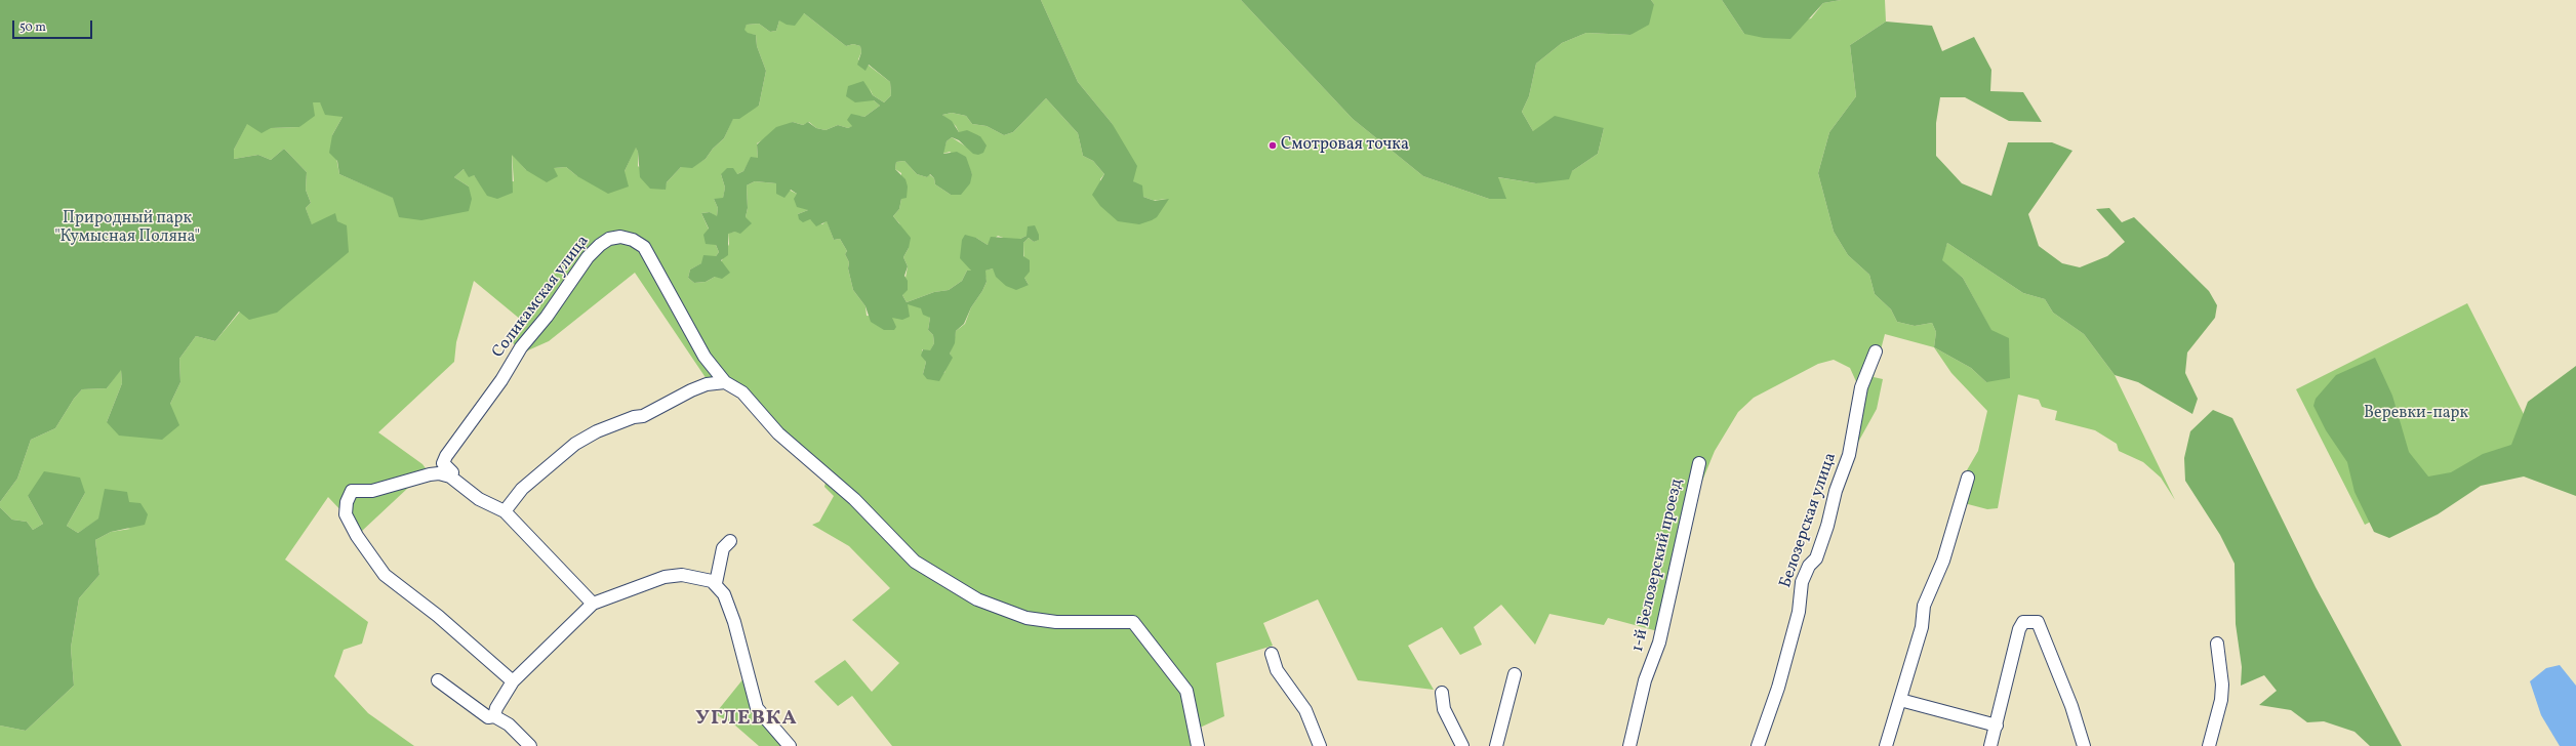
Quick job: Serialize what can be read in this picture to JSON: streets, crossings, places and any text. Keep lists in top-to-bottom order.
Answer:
{
  "streets": {
    "street": ["Соликамская улица", "Белозерская улица", "1-й Белозерский проезд"]
  },
  "districts": ["УГЛЕВКА"],
  "parks": ["Природный парк \"Кумысная Поляна\"", "Веревки-парк"],
  "places": ["Смотровая точка"],
  "scale_bar": "50 m"
}
